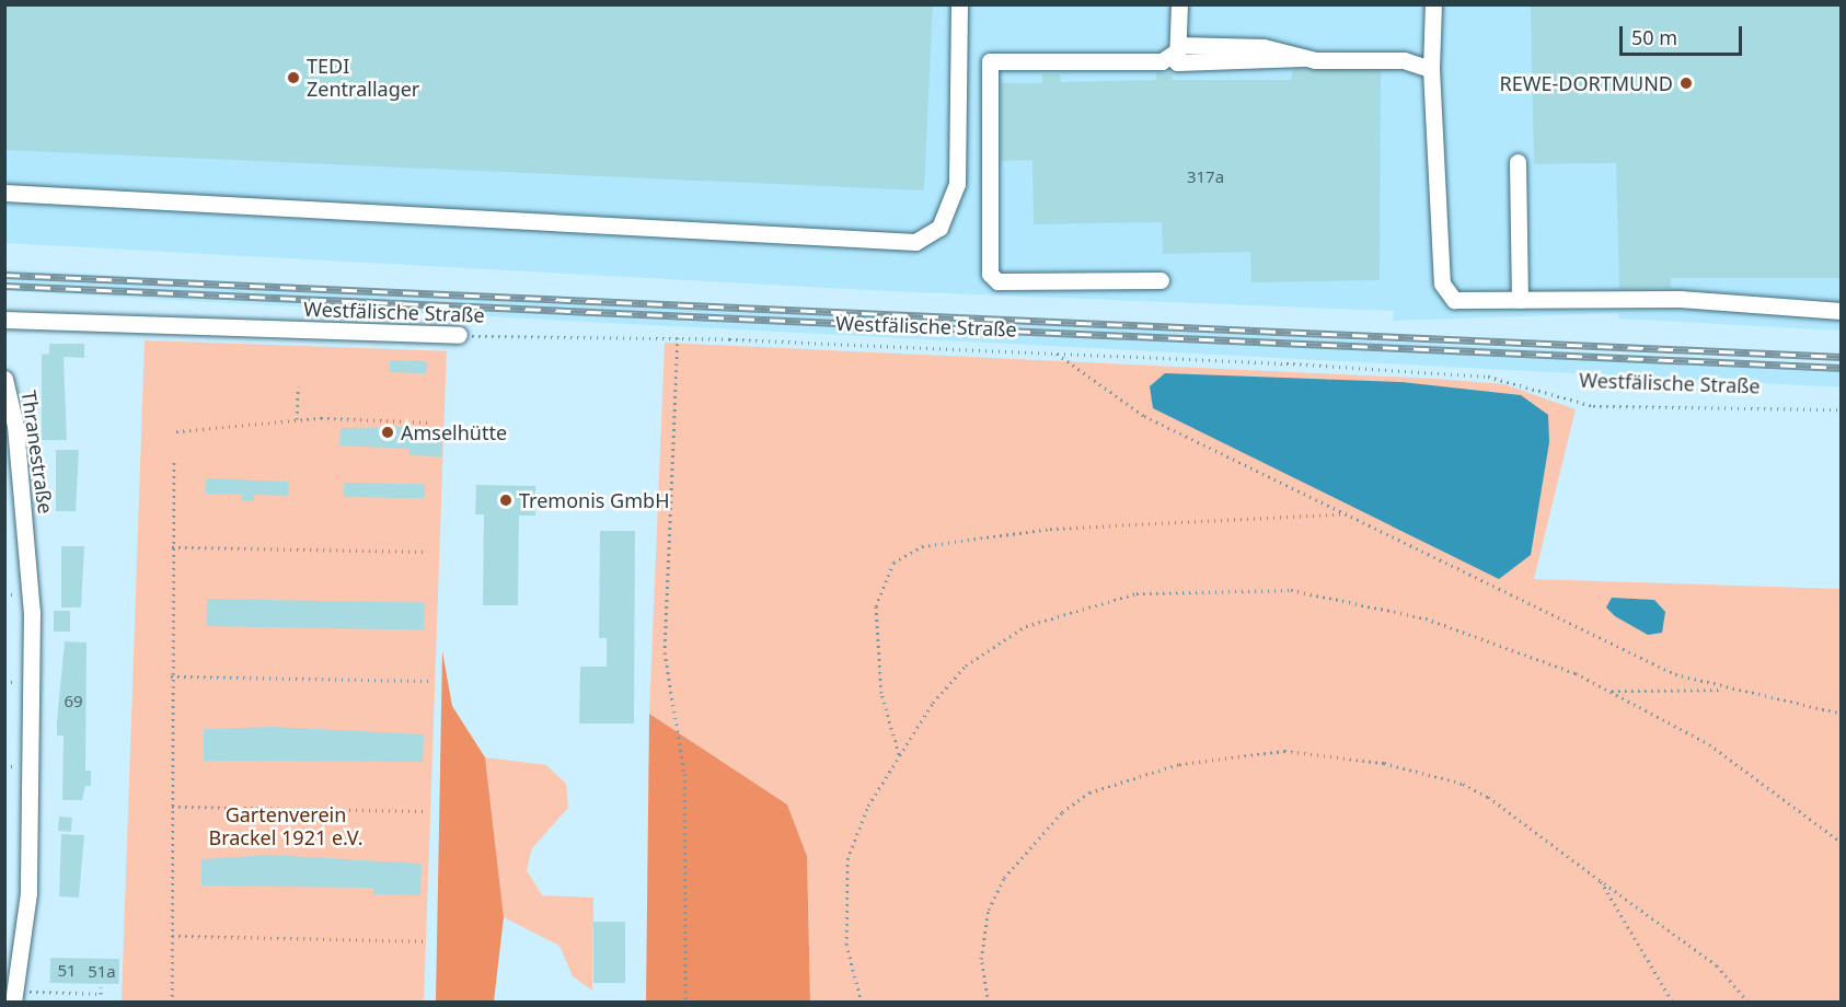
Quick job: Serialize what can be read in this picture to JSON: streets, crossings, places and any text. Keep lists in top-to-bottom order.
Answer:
{
  "streets": {
    "street": ["Westfälische Straße", "Thranestraße"]
  },
  "parks": ["Gartenverein Brackel 1921 e.V."],
  "places": [
    "TEDI Zentrallager",
    "REWE-DORTMUND",
    "Amselhütte",
    "Tremonis GmbH"
  ],
  "house_numbers": [
    "317a",
    "69",
    "51",
    "51a"
  ],
  "scale_bar": "50 m"
}
